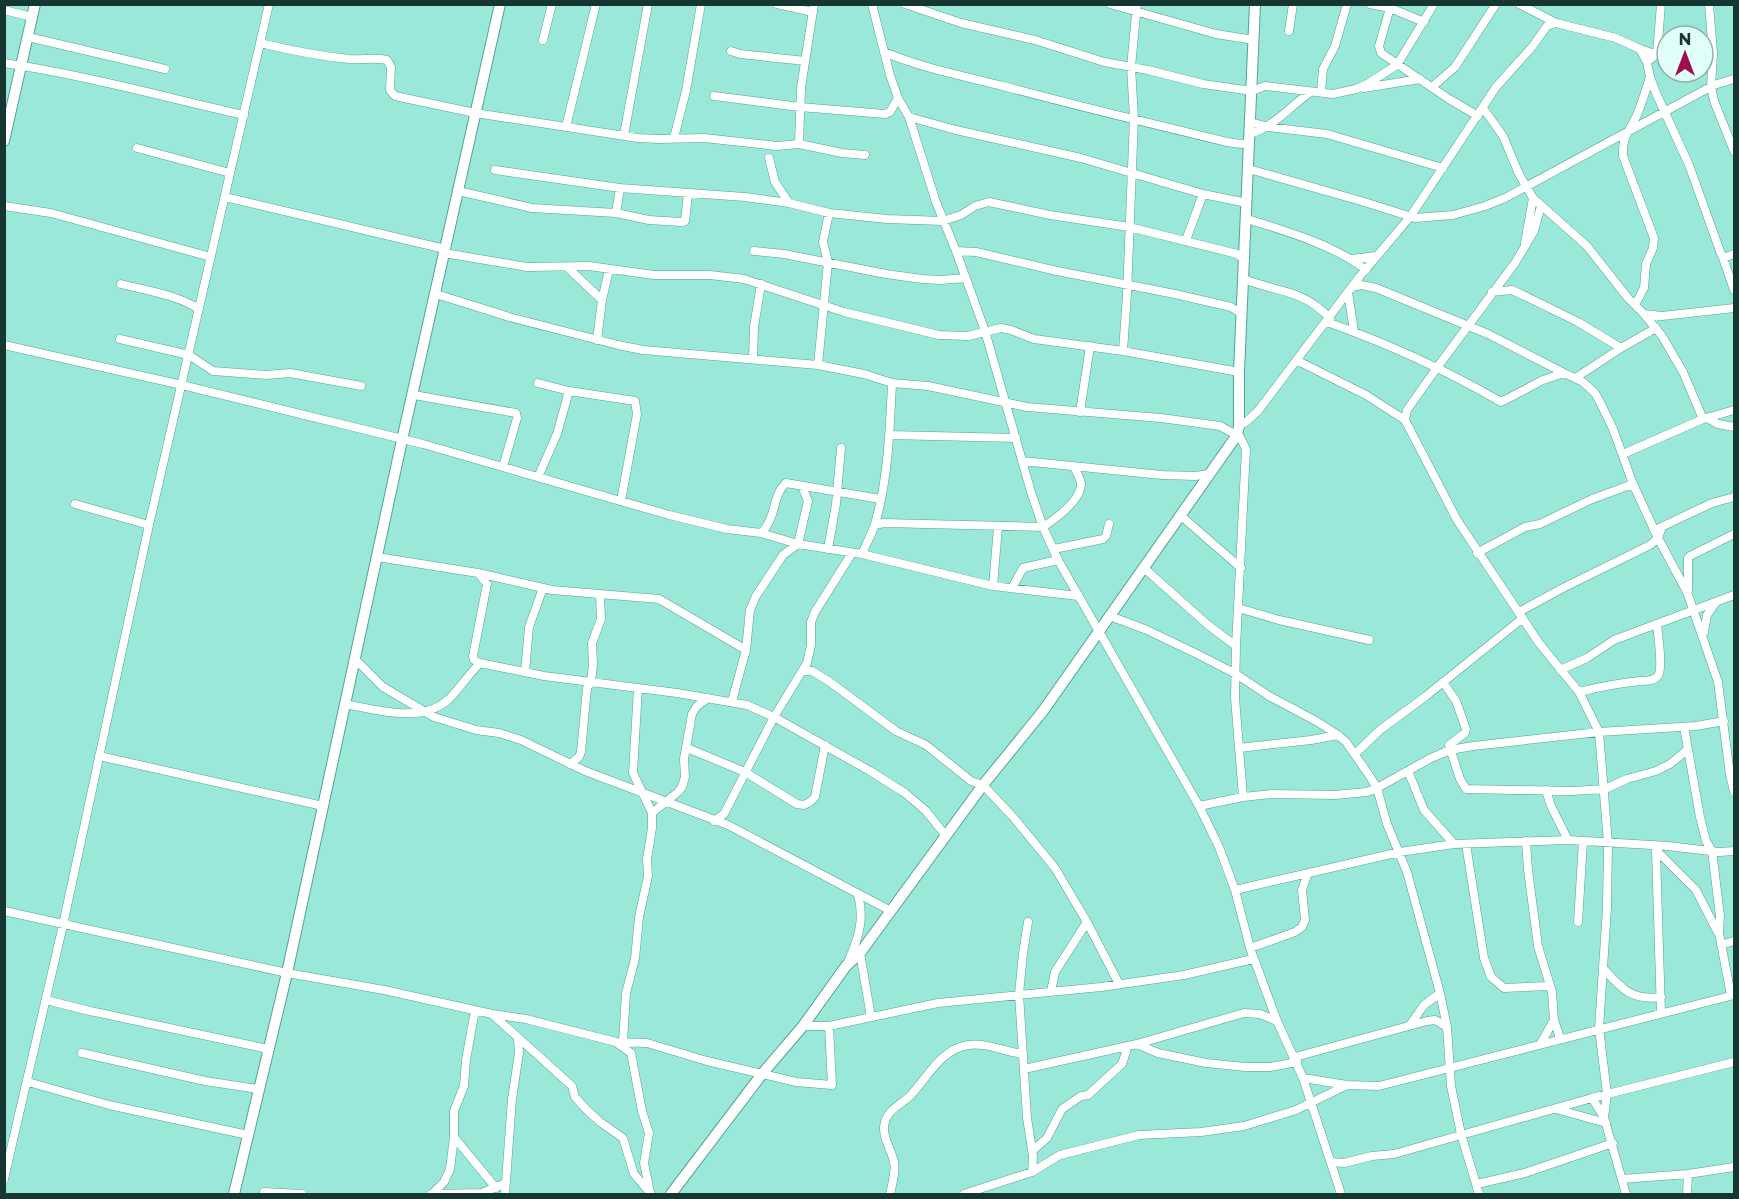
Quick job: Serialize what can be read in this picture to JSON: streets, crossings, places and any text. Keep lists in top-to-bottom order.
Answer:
{
  "north": "top"
}
